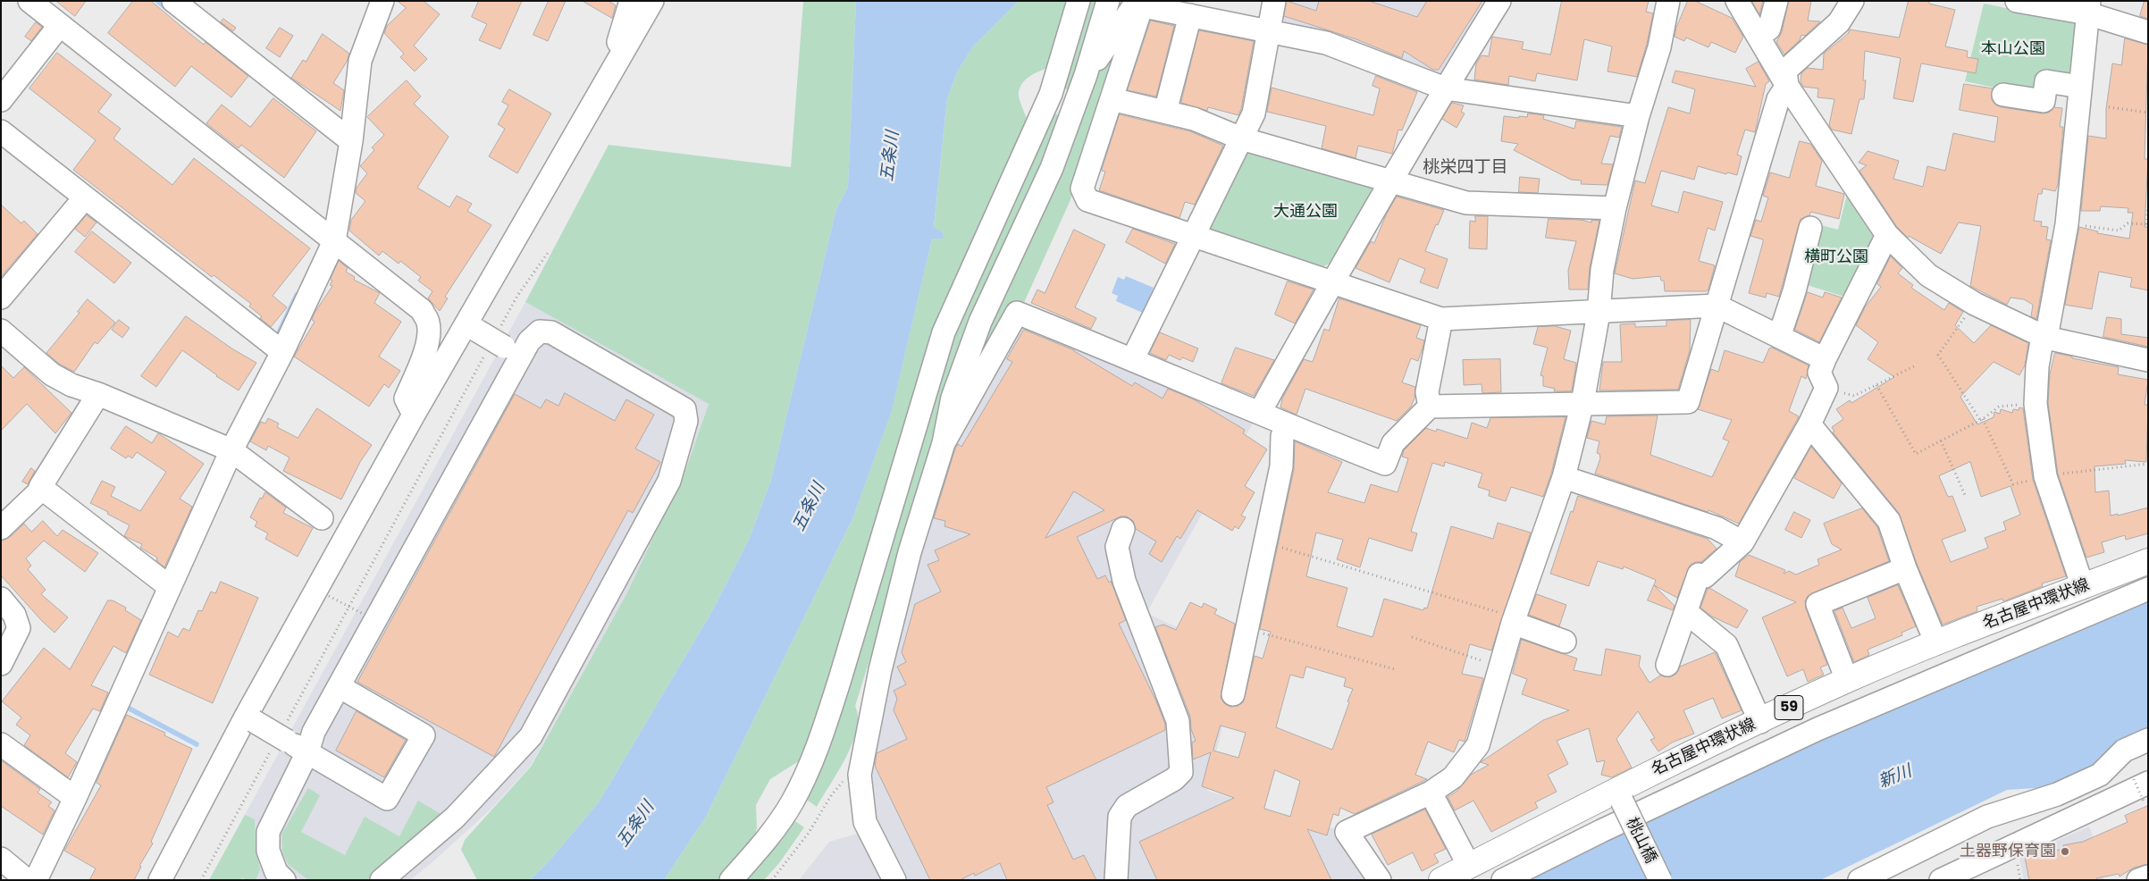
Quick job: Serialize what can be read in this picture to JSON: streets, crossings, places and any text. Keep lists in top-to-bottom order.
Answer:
{
  "streets": {
    "main road": ["名古屋中環状線", "59"],
    "street": ["桃山橋"]
  },
  "crossings": [
    ["名古屋中環状線", "桃山橋"]
  ],
  "districts": ["桃栄四丁目"],
  "water": ["五条川", "新川"],
  "parks": ["本山公園", "大通公園", "横町公園"],
  "places": ["土器野保育園"]
}
